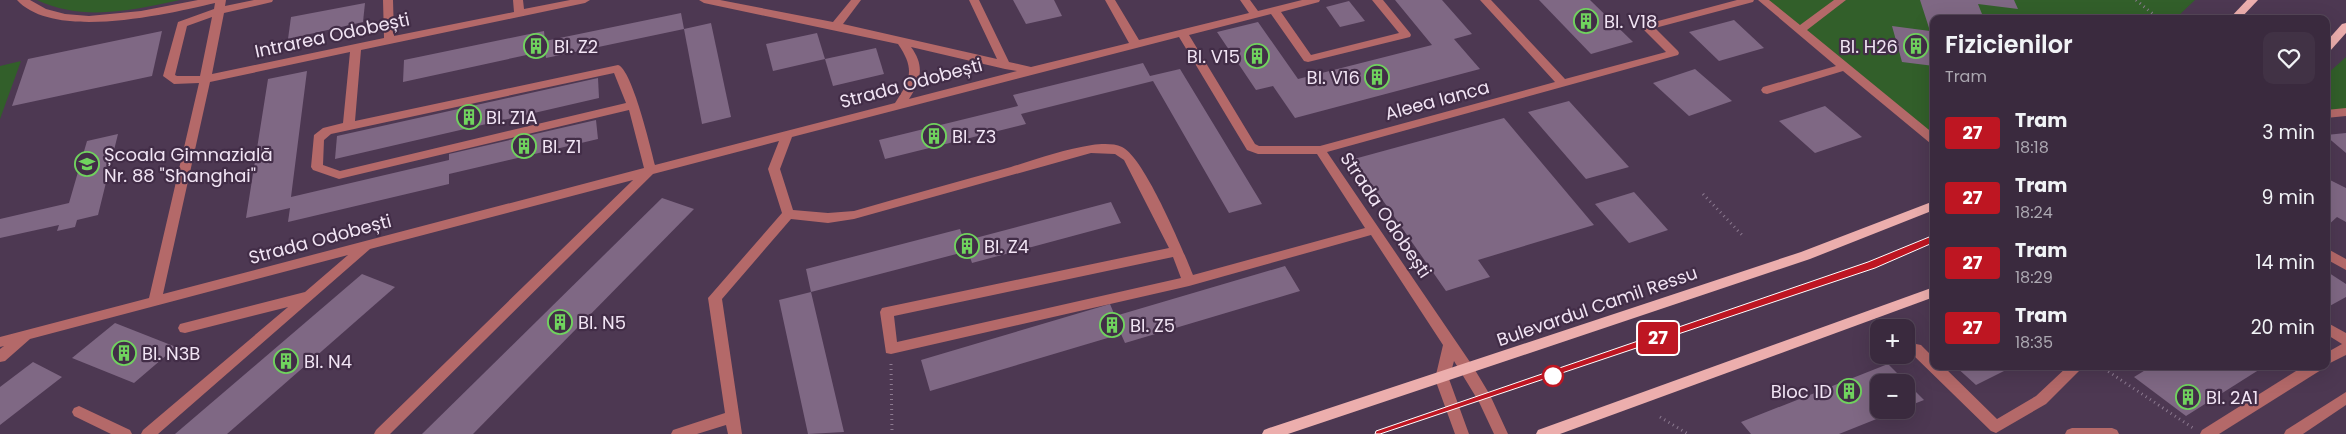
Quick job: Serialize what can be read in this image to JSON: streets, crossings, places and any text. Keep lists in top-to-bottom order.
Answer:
{
  "streets": {
    "main road": ["Bulevardul Camil Ressu"],
    "street": ["Intrarea Odobești", "Strada Odobești", "Aleea Ianca"]
  },
  "crossings": [
    ["Strada Odobești", "Aleea Ianca"],
    ["Strada Odobești", "Bulevardul Camil Ressu"]
  ],
  "places": {
    "building": [
      "Bl. V18",
      "Bl. Z2",
      "Bl. H26",
      "Bl. V15",
      "Bl. V16",
      "Bl. Z1A",
      "Bl. Z3",
      "Bl. Z1",
      "Bl. Z4",
      "Bl. N5",
      "Bl. Z5",
      "Bl. N3B",
      "Bl. N4",
      "Bloc 1D",
      "Bl. 2A1"
    ],
    "school or university": ["Școala Gimnazială Nr. 88 \"Shanghai\""]
  },
  "lines": ["tram line 27"],
  "page": {
    "on_map": "27",
    "heading": ["Fizicienilor", "Tram"],
    "list": [
      {
        "mark": "27",
        "name": "Tram",
        "note": "18:18",
        "value": "3 min"
      },
      {
        "mark": "27",
        "name": "Tram",
        "note": "18:24",
        "value": "9 min"
      },
      {
        "mark": "27",
        "name": "Tram",
        "note": "18:29",
        "value": "14 min"
      },
      {
        "mark": "27",
        "name": "Tram",
        "note": "18:35",
        "value": "20 min"
      }
    ],
    "map_buttons": ["+", "−"]
  }
}
